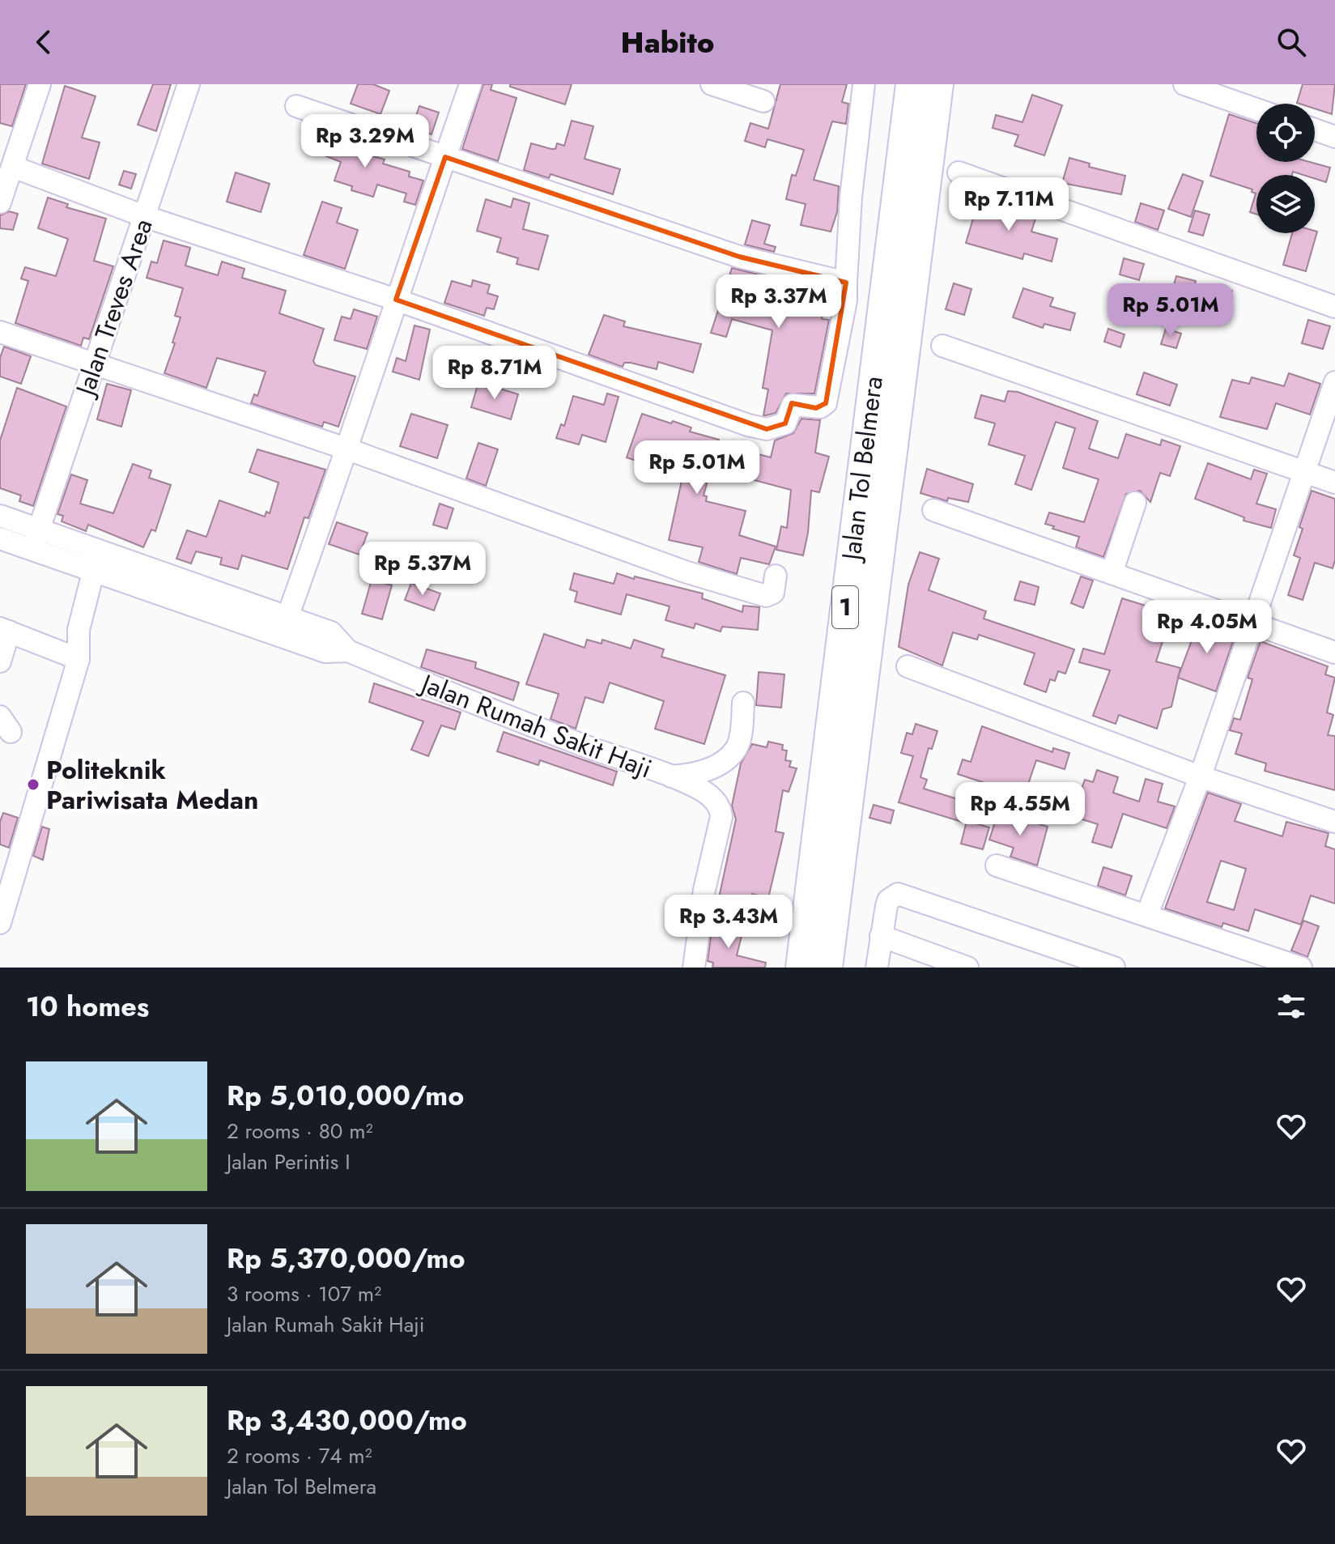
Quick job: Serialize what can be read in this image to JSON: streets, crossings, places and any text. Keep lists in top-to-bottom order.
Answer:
{
  "streets": {
    "highway": ["Jalan Tol Belmera", "1"],
    "street": ["Jalan Treves Area", "Jalan Rumah Sakit Haji"]
  },
  "crossings": [
    ["Jalan Treves Area", "Jalan Rumah Sakit Haji"]
  ],
  "places": ["Politeknik Pariwisata Medan"],
  "page": {
    "header": "Habito",
    "price": [
      "Rp 3.29M",
      "Rp 7.11M",
      "Rp 3.37M",
      "Rp 5.01M",
      "Rp 8.71M",
      "Rp 5.01M",
      "Rp 5.37M",
      "Rp 4.05M",
      "Rp 4.55M",
      "Rp 3.43M"
    ],
    "heading": "10 homes",
    "list": [
      {
        "name": "Rp 5,010,000/mo",
        "note": "2 rooms · 80 m² · Jalan Perintis I"
      },
      {
        "name": "Rp 5,370,000/mo",
        "note": "3 rooms · 107 m² · Jalan Rumah Sakit Haji"
      },
      {
        "name": "Rp 3,430,000/mo",
        "note": "2 rooms · 74 m² · Jalan Tol Belmera"
      }
    ]
  }
}
